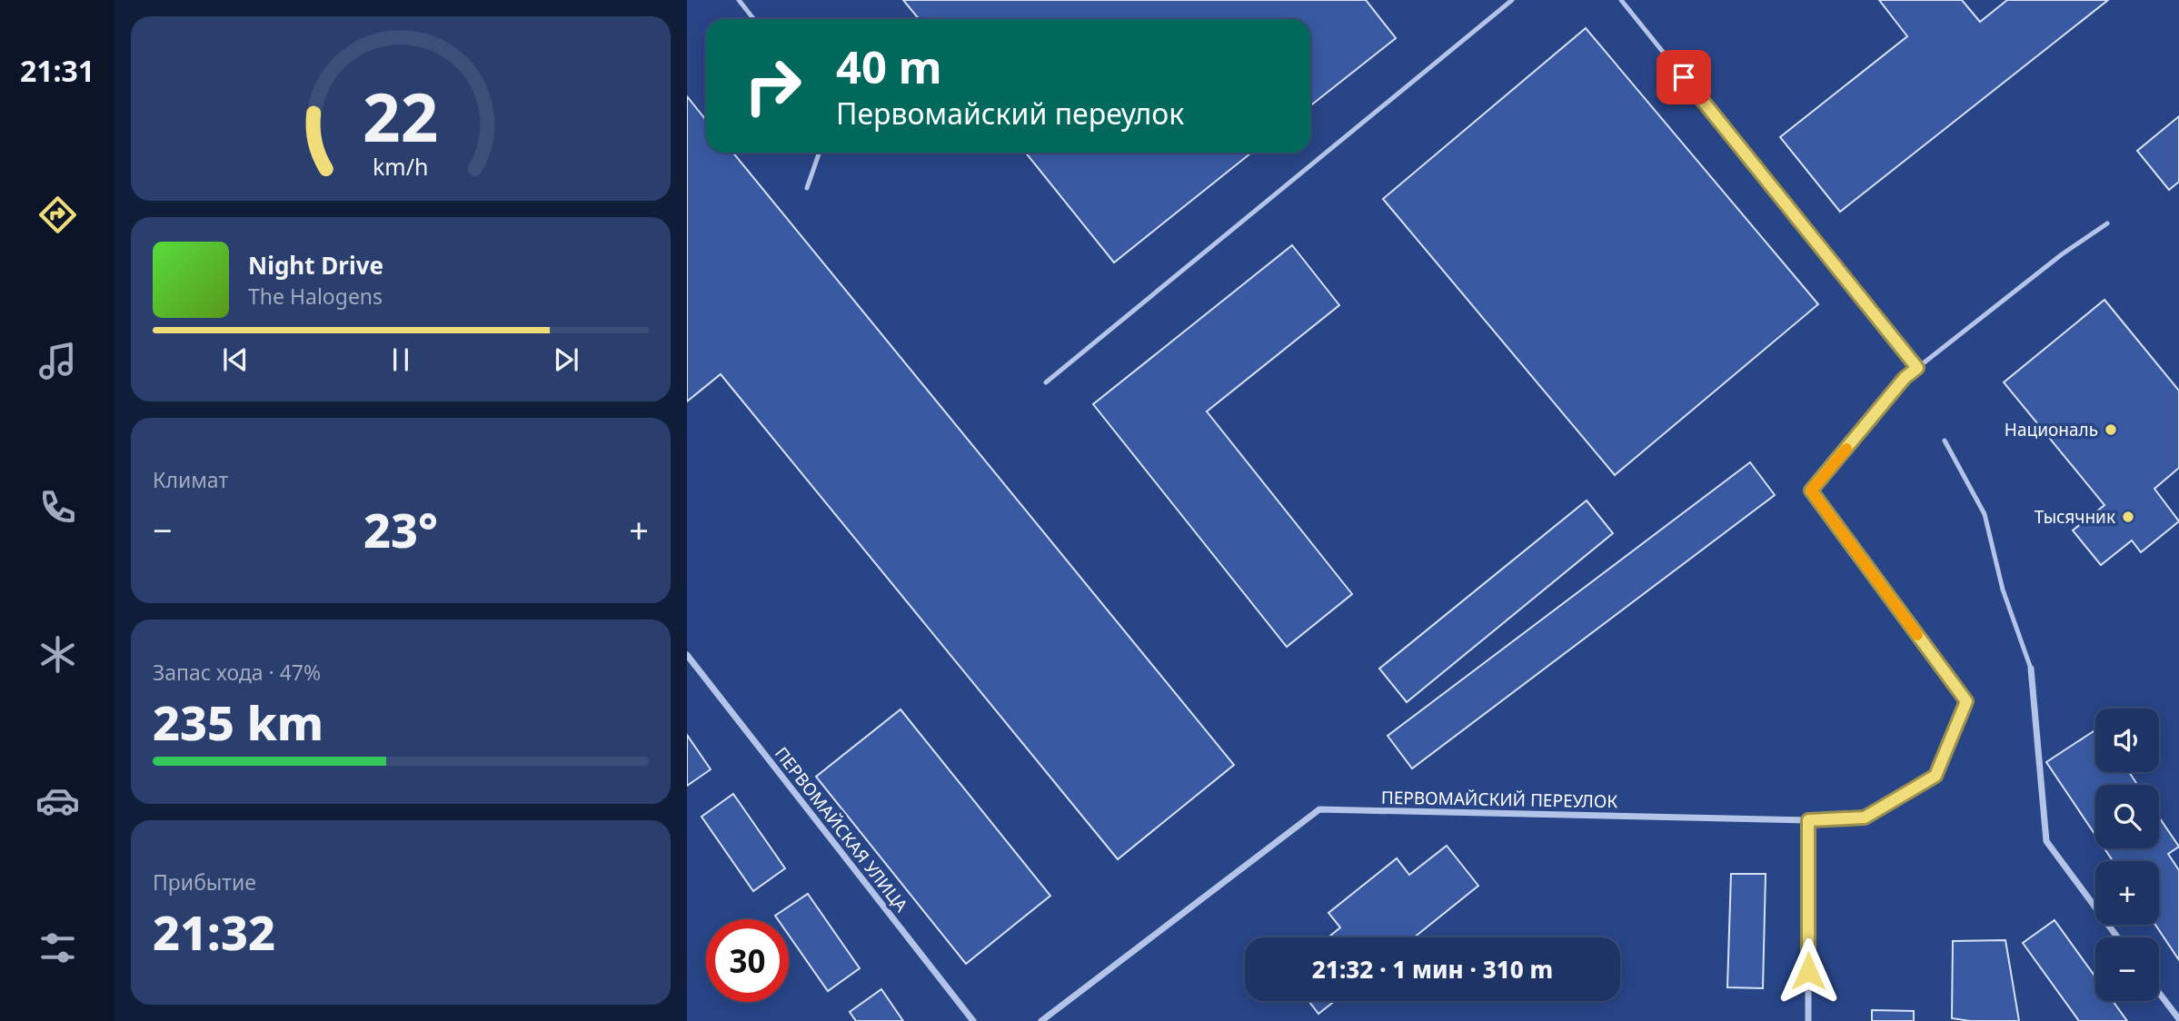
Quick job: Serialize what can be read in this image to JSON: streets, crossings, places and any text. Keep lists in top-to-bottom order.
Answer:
{
  "streets": {
    "street": ["ПЕРВОМАЙСКИЙ ПЕРЕУЛОК", "ПЕРВОМАЙСКАЯ УЛИЦА"]
  },
  "places": ["Националь", "Тысячник"],
  "page": {
    "tabs": "21:31",
    "turn": ["40 m", "Первомайский переулок"],
    "song": ["Night Drive", "The Halogens"],
    "tile": [
      "Климат",
      ["Запас хода · 47%", "235 km"],
      ["Прибытие", "21:32"]
    ],
    "heat": ["−", "23°", "+"],
    "map_buttons": ["+", "−"],
    "limit": "30",
    "trip": "21:32 · 1 мин · 310 m",
    "gauge": ["22", "km/h"]
  }
}
